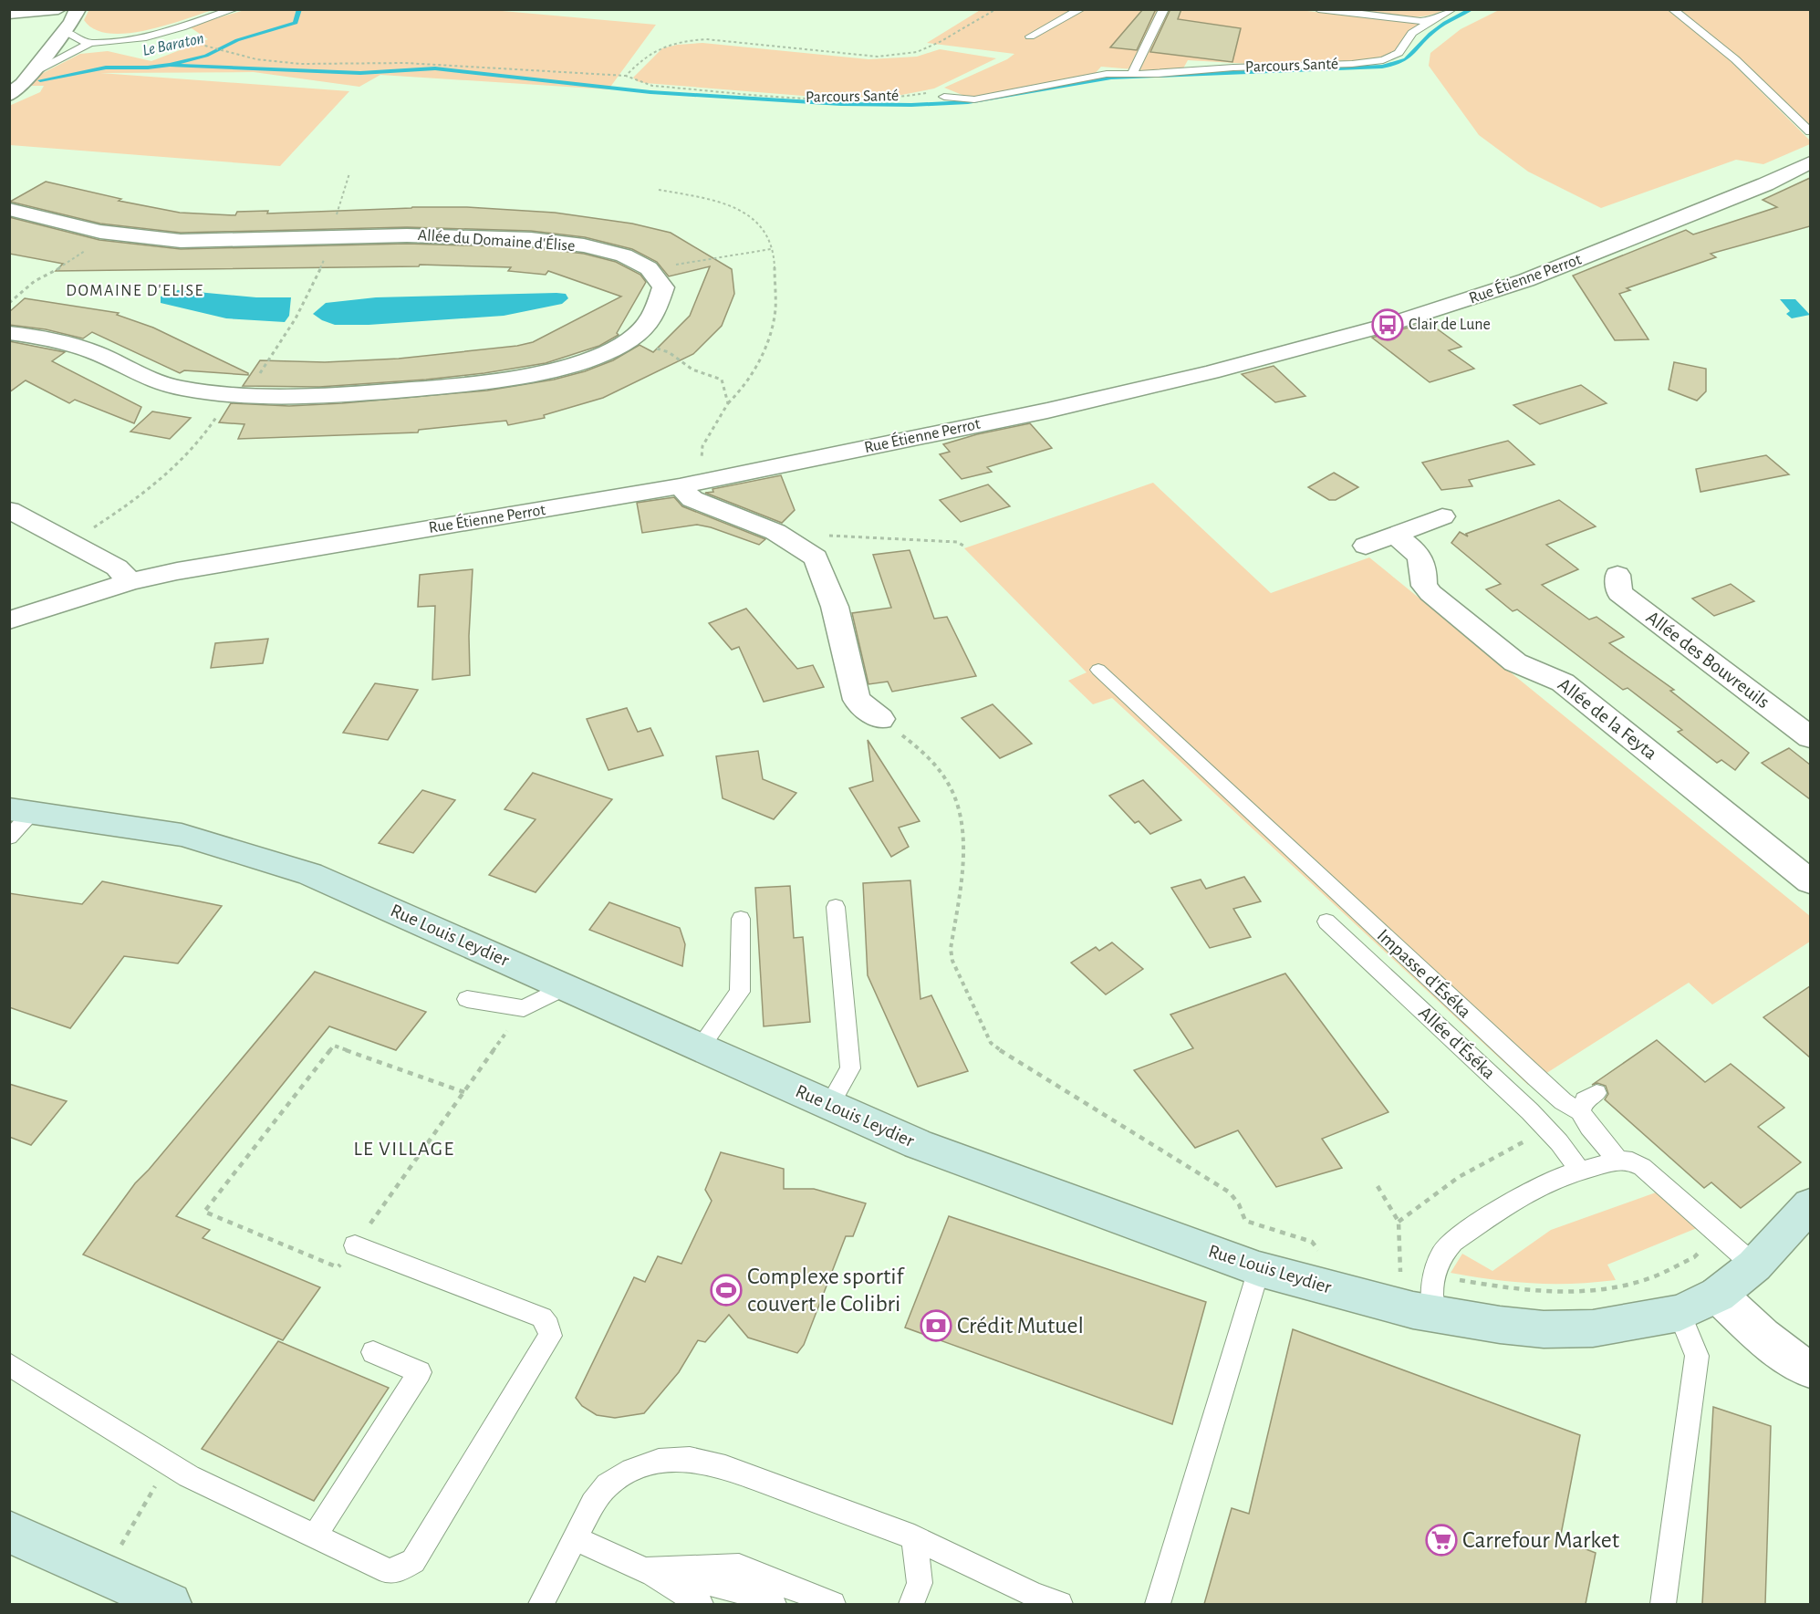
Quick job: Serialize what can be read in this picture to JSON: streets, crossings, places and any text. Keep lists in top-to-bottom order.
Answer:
{
  "streets": {
    "street": [
      "Allée du Domaine d'Élise",
      "Rue Étienne Perrot",
      "Allée des Bouvreuils",
      "Allée de la Feyta",
      "Rue Louis Leydier"
    ],
    "lane": ["Parcours Santé", "Impasse d'Éséka", "Allée d'Éséka"]
  },
  "districts": ["DOMAINE D'ELISE", "LE VILLAGE"],
  "water": ["Le Baraton"],
  "places": {
    "bus stop": ["Clair de Lune"],
    "sports": ["Complexe sportif couvert le Colibri"],
    "bank": ["Crédit Mutuel"],
    "supermarket": ["Carrefour Market"]
  }
}
